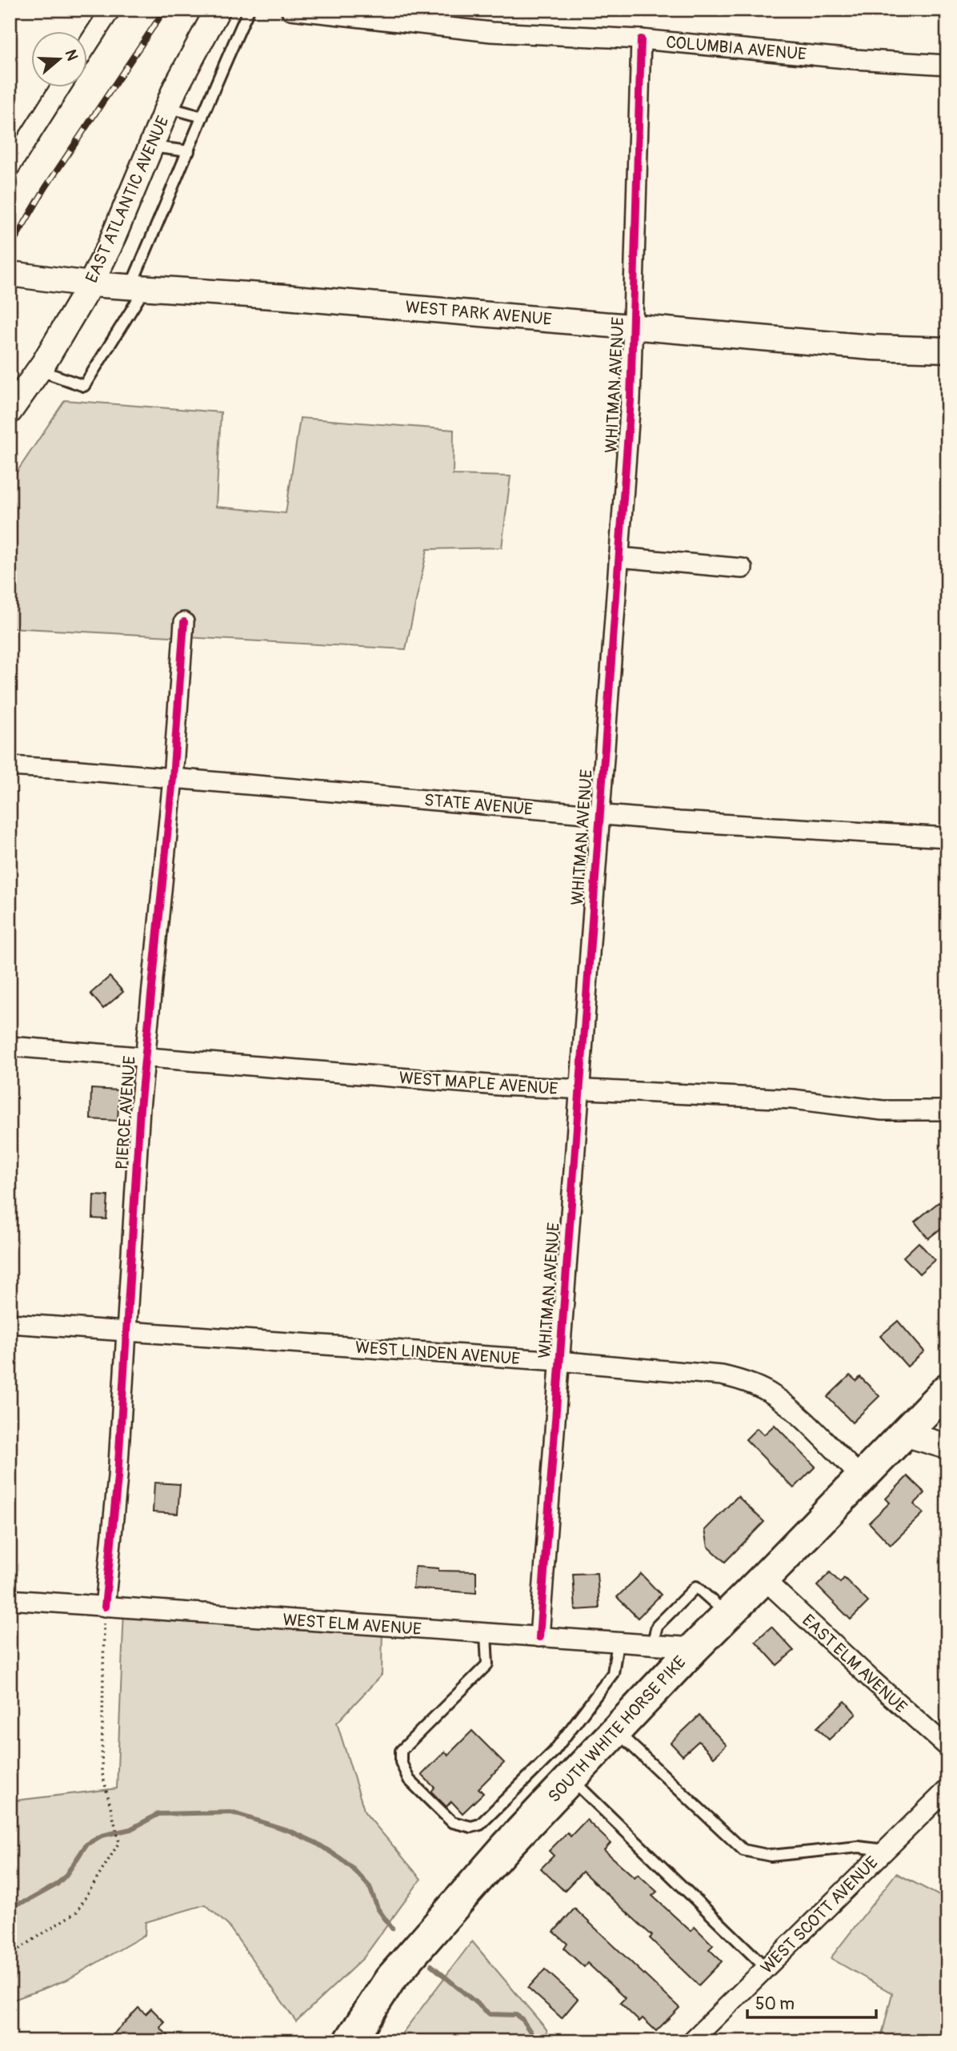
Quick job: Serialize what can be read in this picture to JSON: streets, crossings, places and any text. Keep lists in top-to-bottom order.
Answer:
{
  "streets": {
    "highway": ["SOUTH WHITE HORSE PIKE"],
    "street": [
      "COLUMBIA AVENUE",
      "EAST ATLANTIC AVENUE",
      "WEST PARK AVENUE",
      "WHITMAN AVENUE",
      "STATE AVENUE",
      "WEST MAPLE AVENUE",
      "PIERCE AVENUE",
      "WEST LINDEN AVENUE",
      "WEST ELM AVENUE",
      "EAST ELM AVENUE",
      "WEST SCOTT AVENUE"
    ]
  },
  "crossings": [
    ["COLUMBIA AVENUE", "WHITMAN AVENUE"],
    ["EAST ATLANTIC AVENUE", "WEST PARK AVENUE"],
    ["WEST PARK AVENUE", "WHITMAN AVENUE"],
    ["WHITMAN AVENUE", "STATE AVENUE"],
    ["WHITMAN AVENUE", "WEST MAPLE AVENUE"],
    ["WHITMAN AVENUE", "WEST LINDEN AVENUE"],
    ["WHITMAN AVENUE", "WEST ELM AVENUE"],
    ["STATE AVENUE", "PIERCE AVENUE"],
    ["WEST MAPLE AVENUE", "PIERCE AVENUE"],
    ["PIERCE AVENUE", "WEST LINDEN AVENUE"],
    ["PIERCE AVENUE", "WEST ELM AVENUE"],
    ["WEST LINDEN AVENUE", "SOUTH WHITE HORSE PIKE"],
    ["WEST ELM AVENUE", "SOUTH WHITE HORSE PIKE"],
    ["EAST ELM AVENUE", "SOUTH WHITE HORSE PIKE"]
  ],
  "scale_bar": "50 m",
  "north": "right"
}
